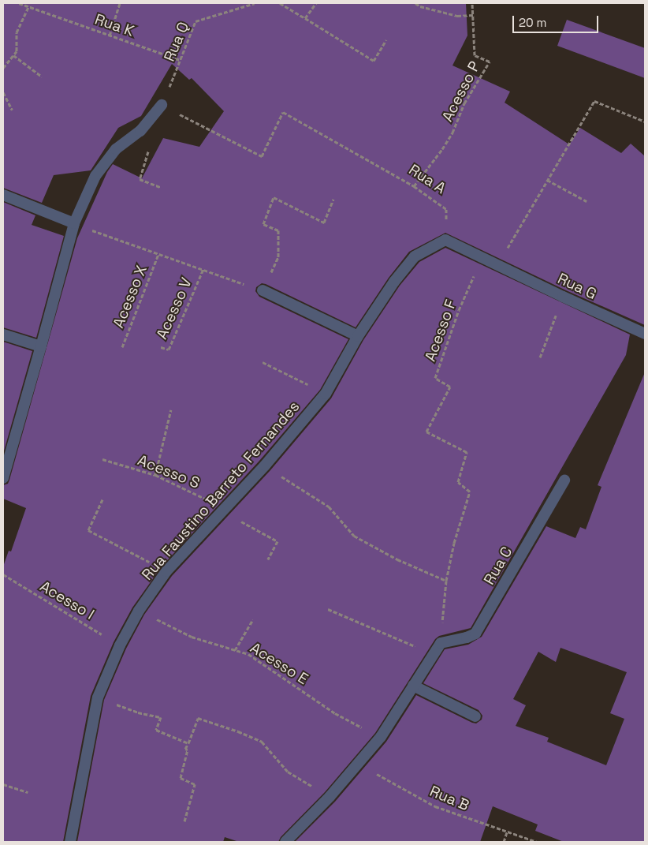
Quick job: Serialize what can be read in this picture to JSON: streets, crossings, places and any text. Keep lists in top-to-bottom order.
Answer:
{
  "streets": {
    "lane": ["Rua G", "Rua Faustino Barreto Fernandes", "Rua C"],
    "path": [
      "Rua K",
      "Rua Q",
      "Acesso P",
      "Rua A",
      "Acesso X",
      "Acesso V",
      "Acesso F",
      "Acesso S",
      "Acesso I",
      "Acesso E",
      "Rua B"
    ]
  },
  "crossings": [
    ["Rua K", "Rua Q"],
    ["Rua Q", "Rua A"],
    ["Acesso P", "Rua A"],
    ["Rua A", "Rua Faustino Barreto Fernandes"],
    ["Acesso F", "Rua C"],
    ["Acesso S", "Rua Faustino Barreto Fernandes"],
    ["Rua Faustino Barreto Fernandes", "Acesso I"],
    ["Rua Faustino Barreto Fernandes", "Acesso E"]
  ],
  "scale_bar": "20 m"
}
